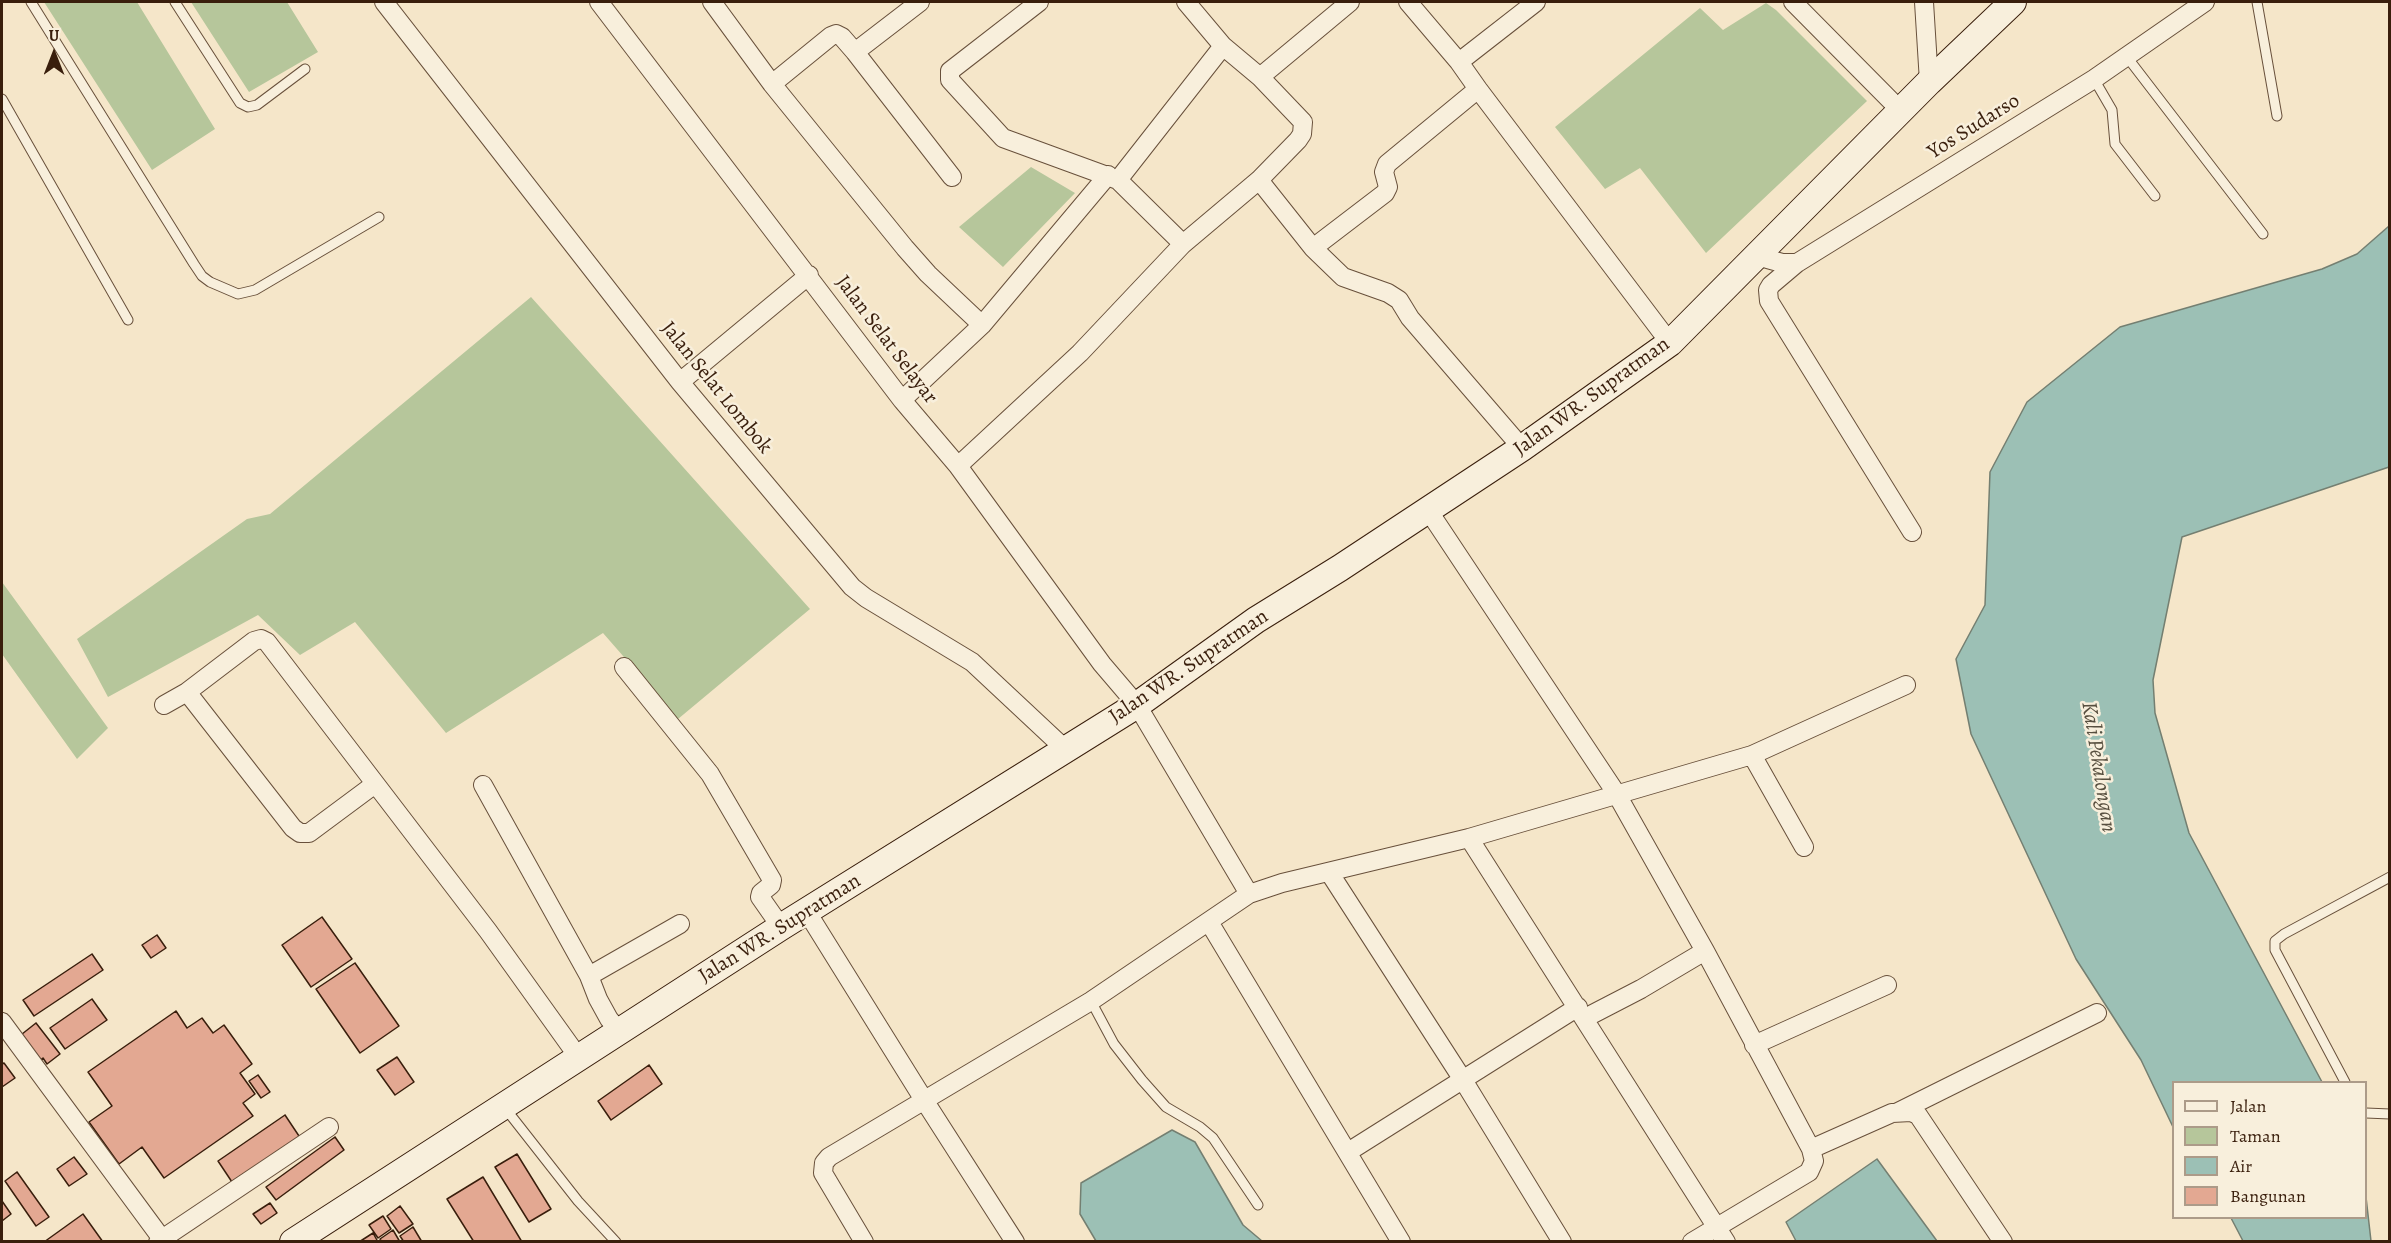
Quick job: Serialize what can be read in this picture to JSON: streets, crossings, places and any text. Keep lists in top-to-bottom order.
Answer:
{
  "streets": {
    "street": [
      "Yos Sudarso",
      "Jalan Selat Selayar",
      "Jalan Selat Lombok",
      "Jalan WR. Supratman"
    ]
  },
  "crossings": [
    ["Jalan Selat Selayar", "Jalan WR. Supratman"],
    ["Jalan Selat Lombok", "Jalan WR. Supratman"]
  ],
  "water": ["Kali Pekalongan"],
  "legend": [
    "Jalan",
    "Taman",
    "Air",
    "Bangunan"
  ],
  "north": "top"
}
